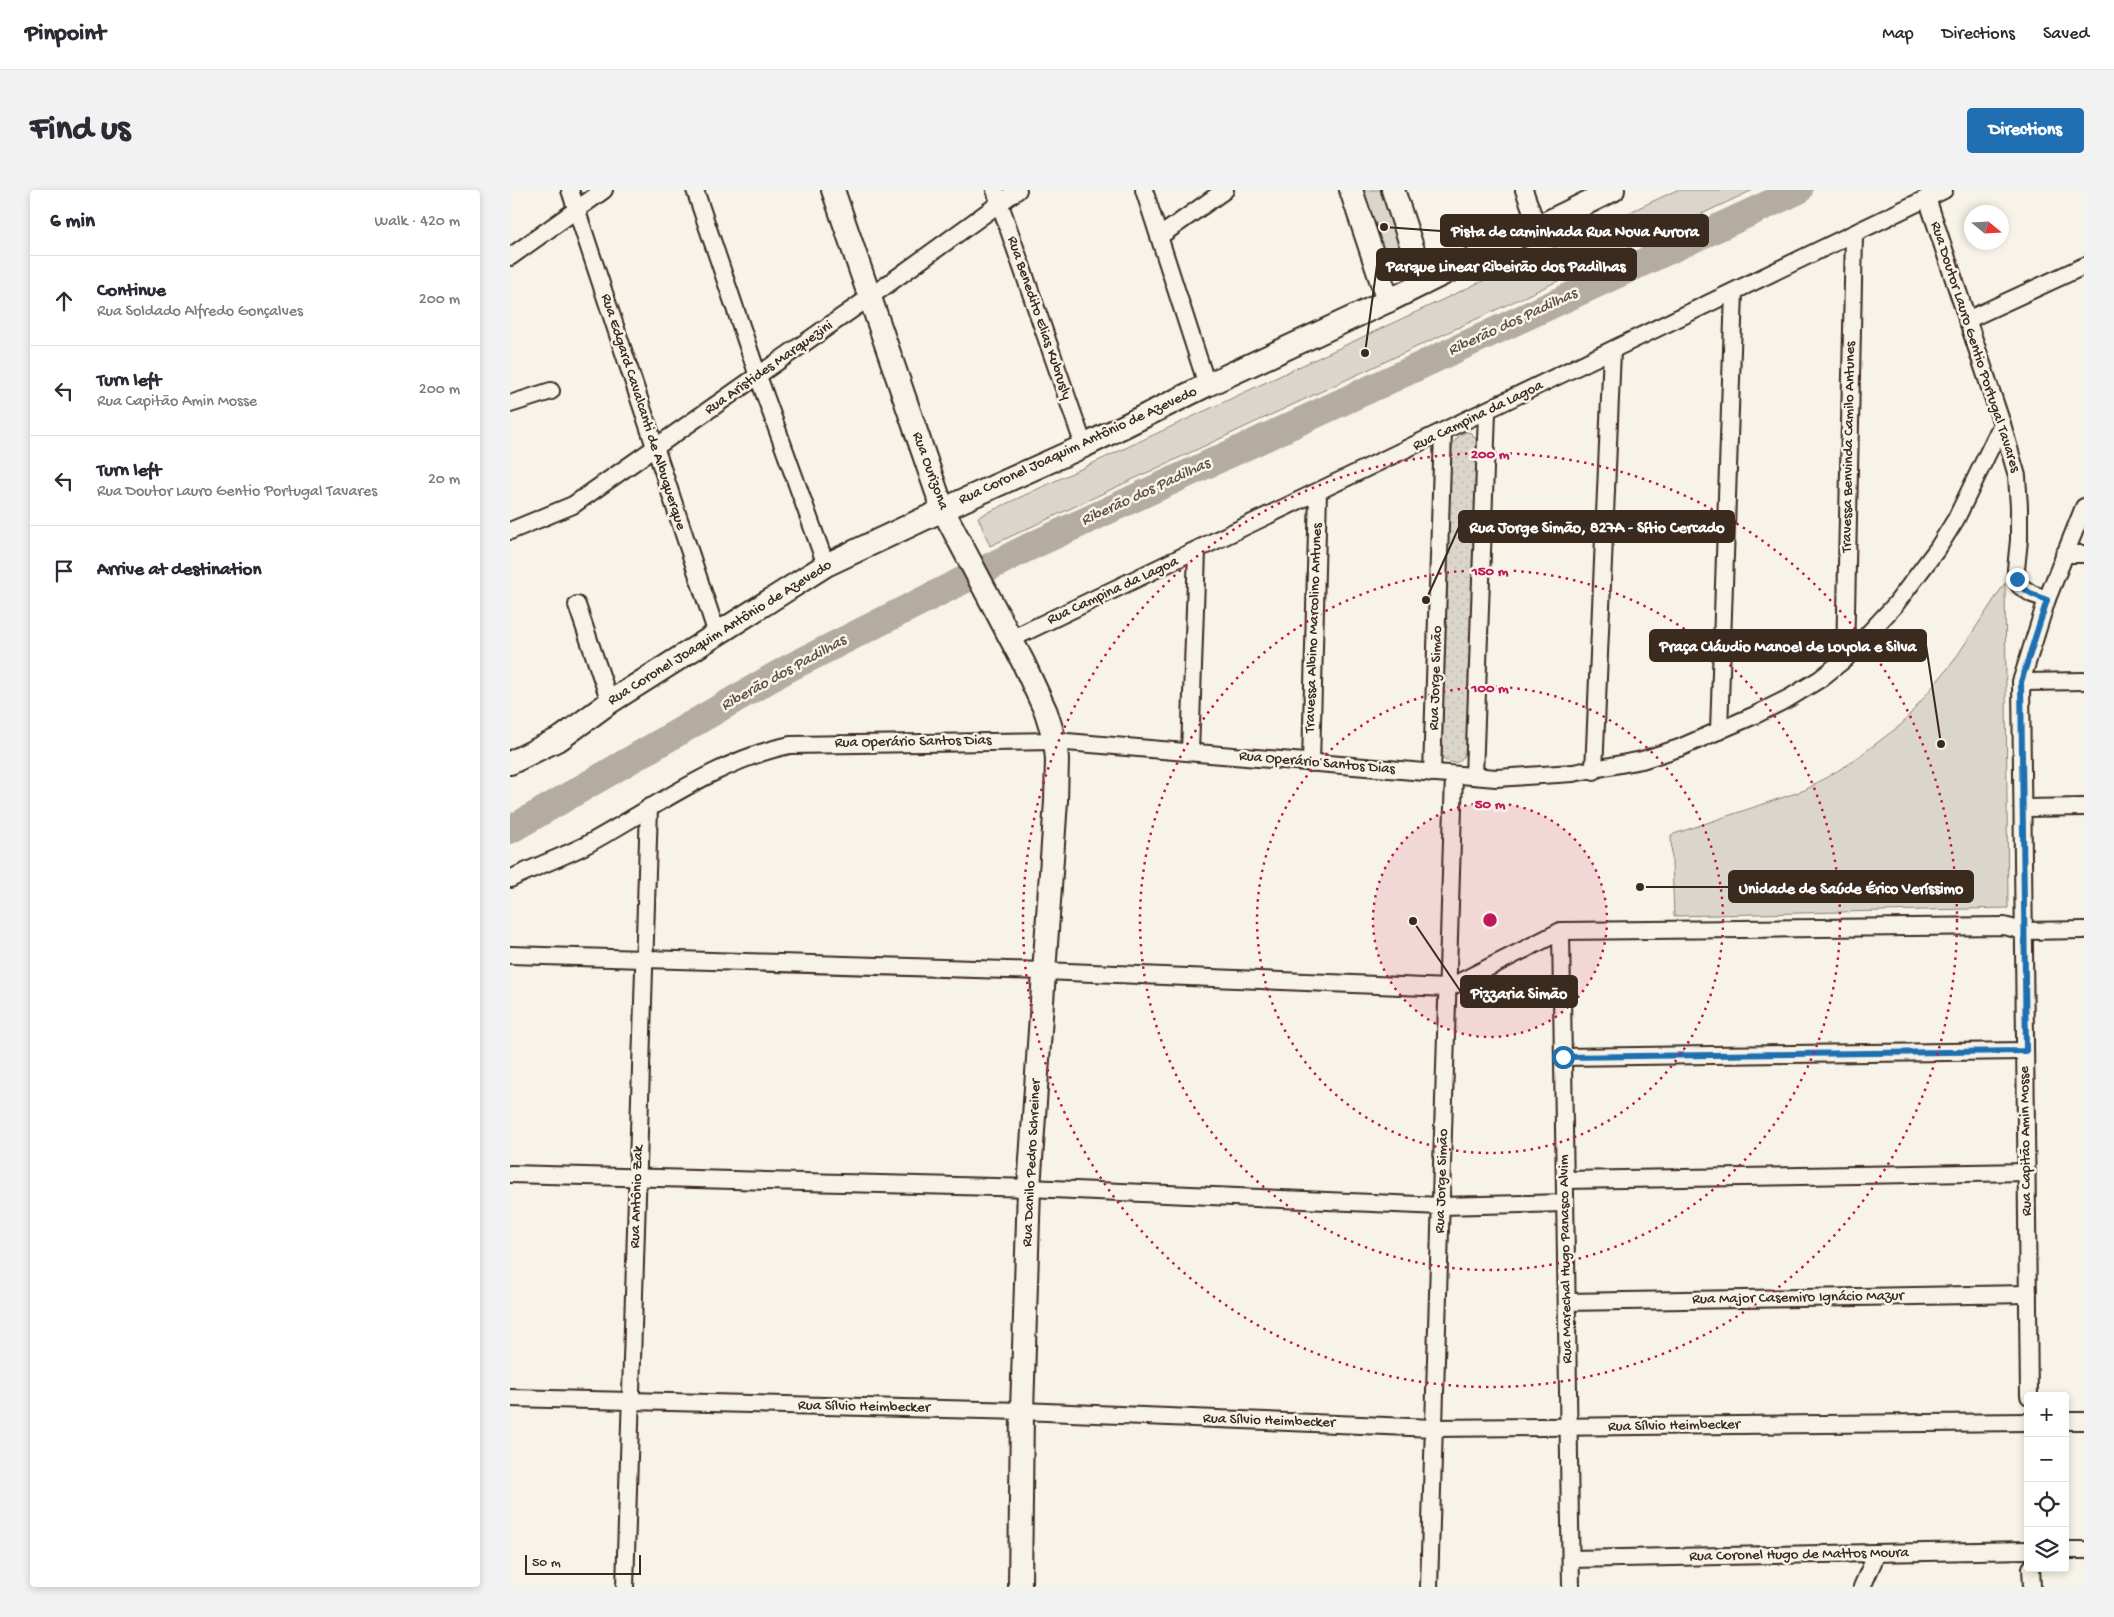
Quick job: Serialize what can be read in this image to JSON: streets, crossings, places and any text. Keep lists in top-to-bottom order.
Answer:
{
  "streets": {
    "main road": ["Rua Coronel Joaquim Antônio de Azevedo", "Rua Ourizona", "Rua Danilo Pedro Schreiner"],
    "street": [
      "Rua Benedito Elias Kubrusly",
      "Rua Doutor Lauro Gentio Portugal Tavares",
      "Rua Aristides Marquezini",
      "Rua Edgard Cavalcanti de Albuquerque",
      "Rua Campina da Lagoa",
      "Travessa Benvinda Camilo Antunes",
      "Travessa Albino Marcolino Antunes",
      "Rua Jorge Simão",
      "Rua Operário Santos Dias",
      "Rua Capitão Amin Mosse",
      "Rua Antônio Zak",
      "Rua Marechal Hugo Panasco Alvim",
      "Rua Major Casemiro Ignácio Mazur",
      "Rua Sílvio Heimbecker",
      "Rua Coronel Hugo de Mattos Moura"
    ]
  },
  "crossings": [
    ["Rua Benedito Elias Kubrusly", "Rua Aristides Marquezini"],
    ["Rua Benedito Elias Kubrusly", "Rua Coronel Joaquim Antônio de Azevedo"],
    ["Rua Doutor Lauro Gentio Portugal Tavares", "Rua Campina da Lagoa"],
    ["Rua Doutor Lauro Gentio Portugal Tavares", "Rua Operário Santos Dias"],
    ["Rua Doutor Lauro Gentio Portugal Tavares", "Rua Capitão Amin Mosse"],
    ["Rua Aristides Marquezini", "Rua Edgard Cavalcanti de Albuquerque"],
    ["Rua Aristides Marquezini", "Rua Ourizona"],
    ["Rua Edgard Cavalcanti de Albuquerque", "Rua Coronel Joaquim Antônio de Azevedo"],
    ["Rua Campina da Lagoa", "Travessa Benvinda Camilo Antunes"],
    ["Rua Campina da Lagoa", "Rua Ourizona"],
    ["Rua Campina da Lagoa", "Travessa Albino Marcolino Antunes"],
    ["Rua Campina da Lagoa", "Rua Jorge Simão"],
    ["Rua Coronel Joaquim Antônio de Azevedo", "Rua Ourizona"],
    ["Travessa Benvinda Camilo Antunes", "Rua Operário Santos Dias"],
    ["Rua Ourizona", "Rua Operário Santos Dias"],
    ["Rua Ourizona", "Rua Danilo Pedro Schreiner"],
    ["Travessa Albino Marcolino Antunes", "Rua Operário Santos Dias"],
    ["Rua Jorge Simão", "Rua Operário Santos Dias"],
    ["Rua Jorge Simão", "Rua Sílvio Heimbecker"],
    ["Rua Operário Santos Dias", "Rua Danilo Pedro Schreiner"],
    ["Rua Operário Santos Dias", "Rua Antônio Zak"],
    ["Rua Capitão Amin Mosse", "Rua Major Casemiro Ignácio Mazur"],
    ["Rua Danilo Pedro Schreiner", "Rua Sílvio Heimbecker"],
    ["Rua Antônio Zak", "Rua Sílvio Heimbecker"],
    ["Rua Marechal Hugo Panasco Alvim", "Rua Major Casemiro Ignácio Mazur"],
    ["Rua Marechal Hugo Panasco Alvim", "Rua Sílvio Heimbecker"],
    ["Rua Marechal Hugo Panasco Alvim", "Rua Coronel Hugo de Mattos Moura"]
  ],
  "water": ["Riberão dos Padilhas"],
  "places": [
    "Pista de caminhada Rua Nova Aurora",
    "Parque Linear Ribeirão dos Padilhas",
    "Rua Jorge Simão, 827A - Sítio Cercado",
    "Praça Cláudio Manoel de Loyola e Silva",
    "Unidade de Saúde Érico Veríssimo",
    "Pizzaria Simão"
  ],
  "scale_bar": "50 m",
  "north": "right",
  "page": {
    "header": "Pinpoint",
    "nav": ["Map", "Directions", "Saved"],
    "buttons": "Directions",
    "title": "Find us",
    "heading": ["6 min", "Walk · 420 m"],
    "list": [
      ["Continue", "Rua Soldado Alfredo Gonçalves", "200 m"],
      ["Turn left", "Rua Capitão Amin Mosse", "200 m"],
      ["Turn left", "Rua Doutor Lauro Gentio Portugal Tavares", "20 m"],
      "Arrive at destination"
    ],
    "map_buttons": ["+", "−"],
    "scale": "50 m"
  },
  "rings": [
    "200 m",
    "150 m",
    "100 m",
    "50 m"
  ]
}
